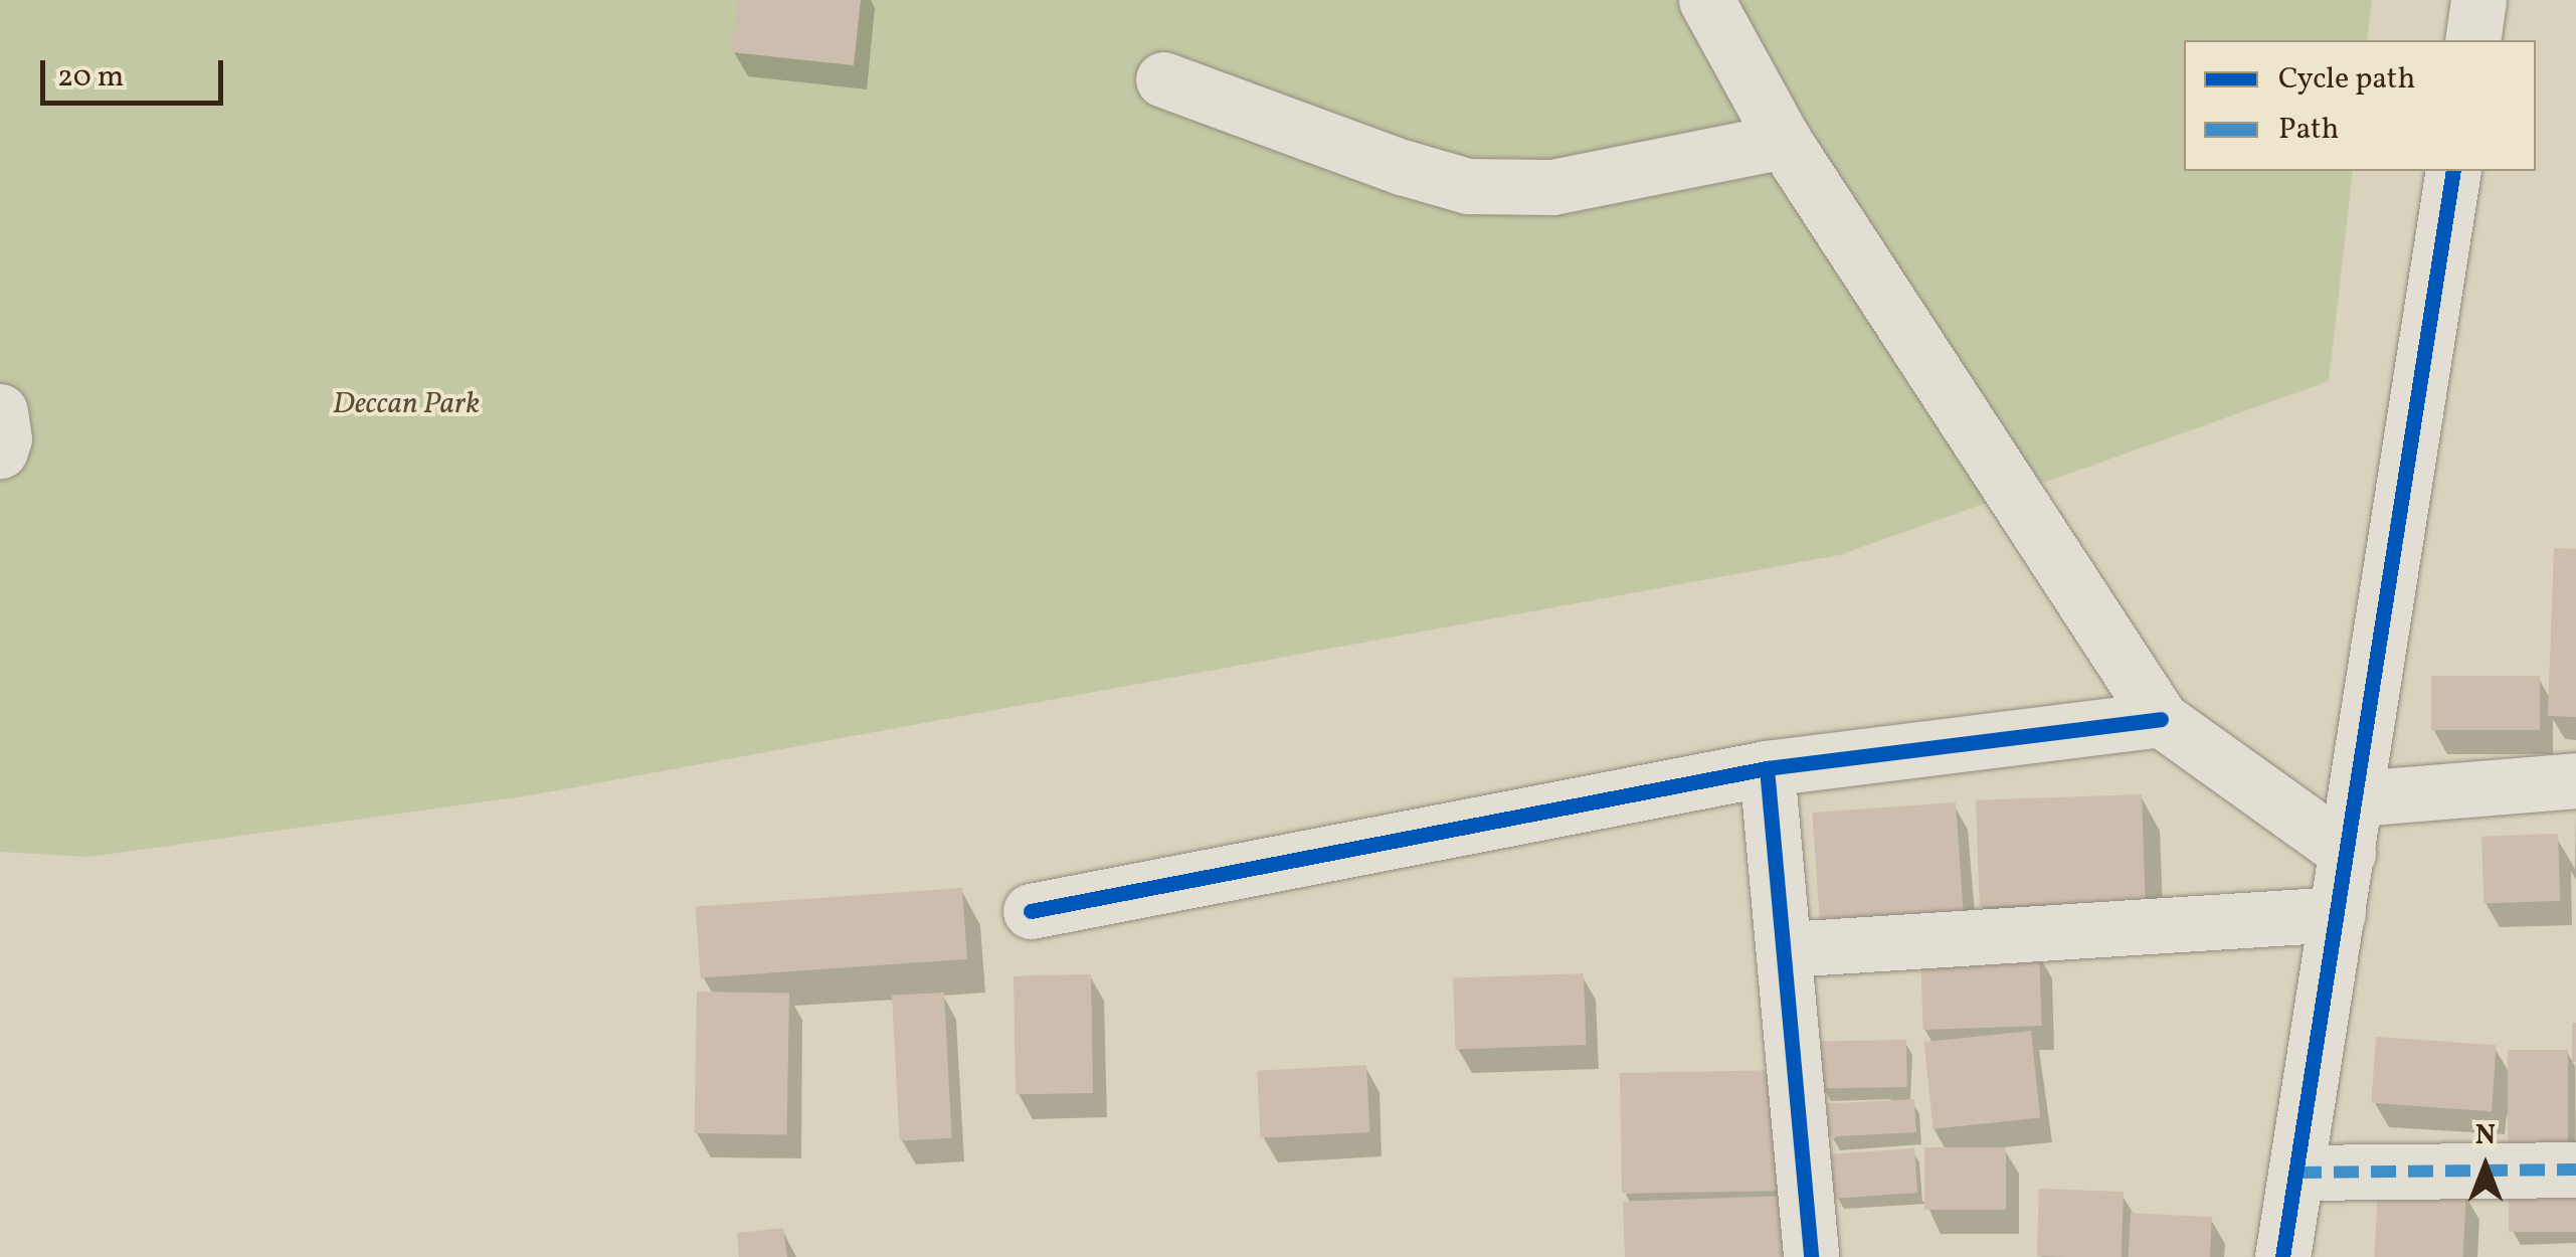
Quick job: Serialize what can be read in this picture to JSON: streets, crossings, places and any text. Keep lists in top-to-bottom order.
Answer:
{
  "parks": ["Deccan Park"],
  "legend": ["Cycle path", "Path"],
  "scale_bar": "20 m",
  "north": "top"
}
